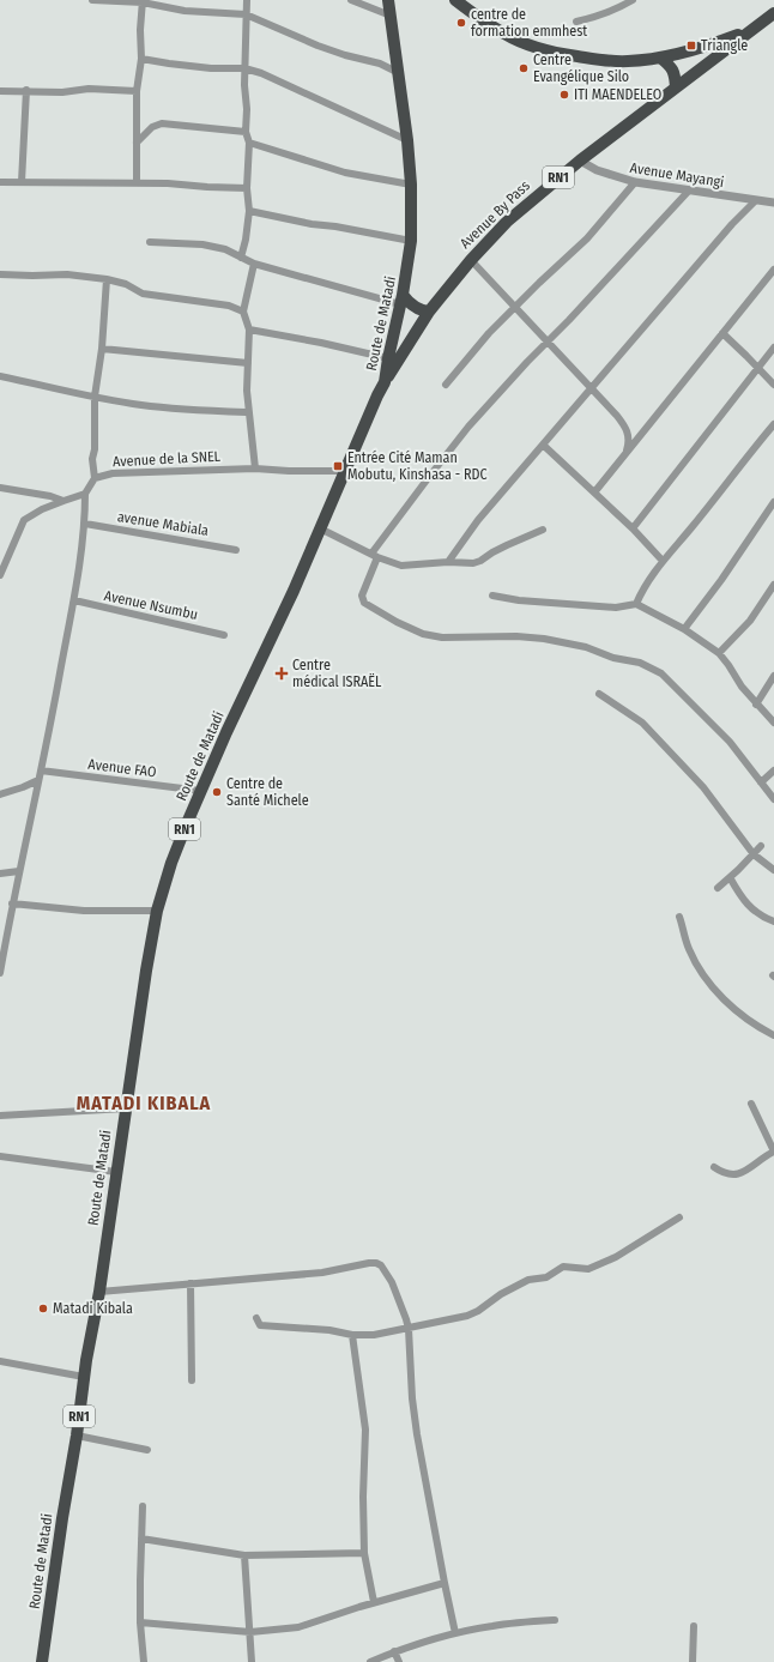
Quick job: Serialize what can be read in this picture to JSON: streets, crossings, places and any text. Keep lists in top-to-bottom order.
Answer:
{
  "streets": {
    "highway": ["RN1", "Avenue By Pass", "Route de Matadi"],
    "street": [
      "Avenue Mayangi",
      "Avenue de la SNEL",
      "avenue Mabiala",
      "Avenue Nsumbu",
      "Avenue FAO"
    ]
  },
  "crossings": [
    ["Avenue Mayangi", "Avenue By Pass"],
    ["Avenue By Pass", "Route de Matadi"],
    ["Route de Matadi", "Avenue de la SNEL"],
    ["Route de Matadi", "Avenue FAO"]
  ],
  "districts": ["MATADI KIBALA"],
  "places": {
    "other": [
      "centre de formation emmhest",
      "Centre Evangélique Silo",
      "ITI MAENDELEO",
      "Centre de Santé Michele",
      "Matadi Kibala"
    ],
    "transit": ["Triangle", "Entrée Cité Maman Mobutu, Kinshasa - RDC"],
    "health": ["Centre médical ISRAËL"]
  }
}
